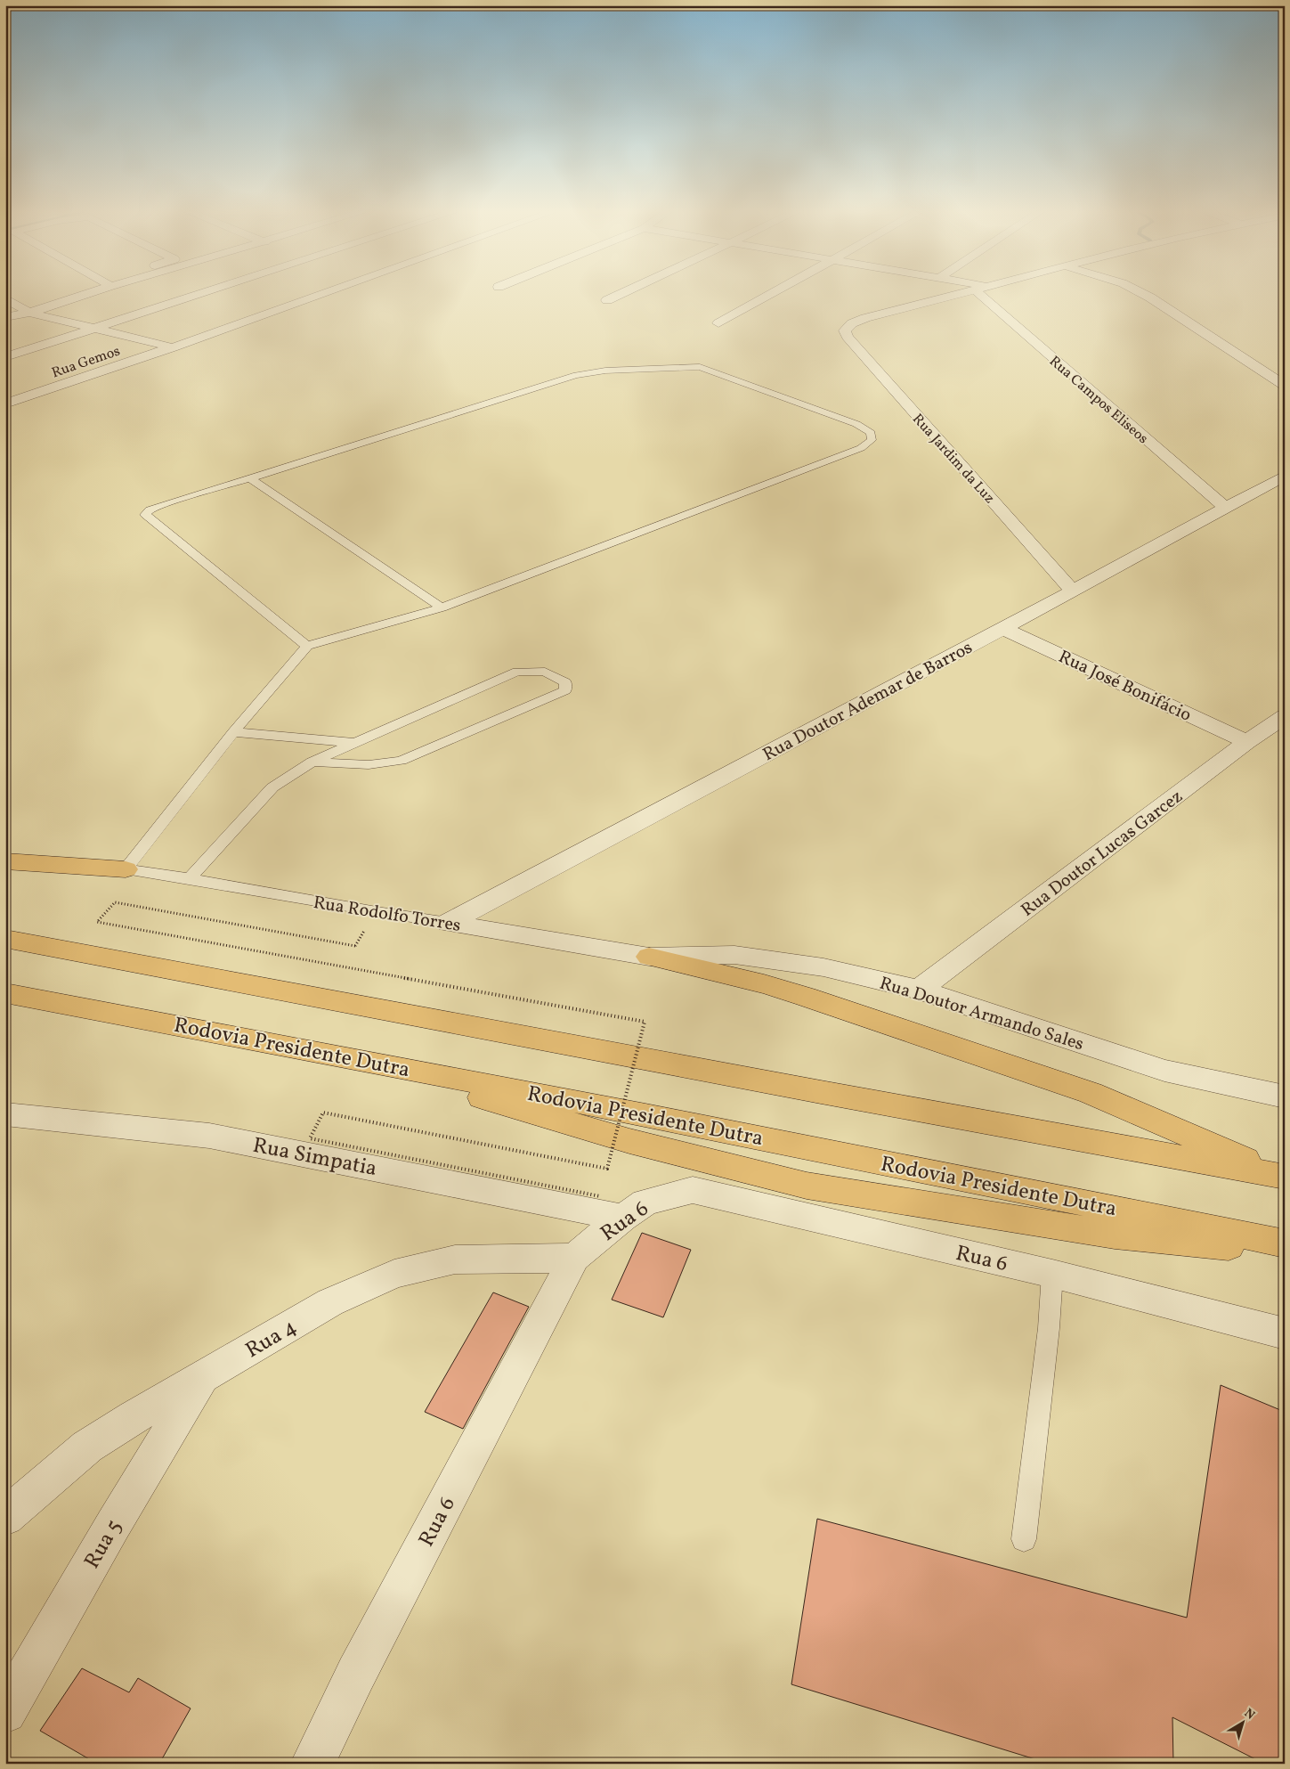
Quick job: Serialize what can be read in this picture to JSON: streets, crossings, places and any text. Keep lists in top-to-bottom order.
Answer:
{
  "streets": {
    "highway": ["Rodovia Presidente Dutra"],
    "street": [
      "Rua Gemos",
      "Rua Campos Eliseos",
      "Rua Jardim da Luz",
      "Rua José Bonifácio",
      "Rua Doutor Ademar de Barros",
      "Rua Doutor Lucas Garcez",
      "Rua Rodolfo Torres",
      "Rua Doutor Armando Sales",
      "Rua Simpatia",
      "Rua 6",
      "Rua 4",
      "Rua 5"
    ]
  },
  "crossings": [
    ["Rua Campos Eliseos", "Rua Doutor Ademar de Barros"],
    ["Rua Jardim da Luz", "Rua Doutor Ademar de Barros"],
    ["Rua José Bonifácio", "Rua Doutor Ademar de Barros"],
    ["Rua José Bonifácio", "Rua Doutor Lucas Garcez"],
    ["Rua Doutor Ademar de Barros", "Rua Rodolfo Torres"],
    ["Rua Doutor Lucas Garcez", "Rua Doutor Armando Sales"],
    ["Rua Rodolfo Torres", "Rua Doutor Armando Sales"],
    ["Rua Simpatia", "Rua 6"],
    ["Rua 6", "Rua 4"],
    ["Rua 4", "Rua 5"]
  ],
  "north": "top right"
}
